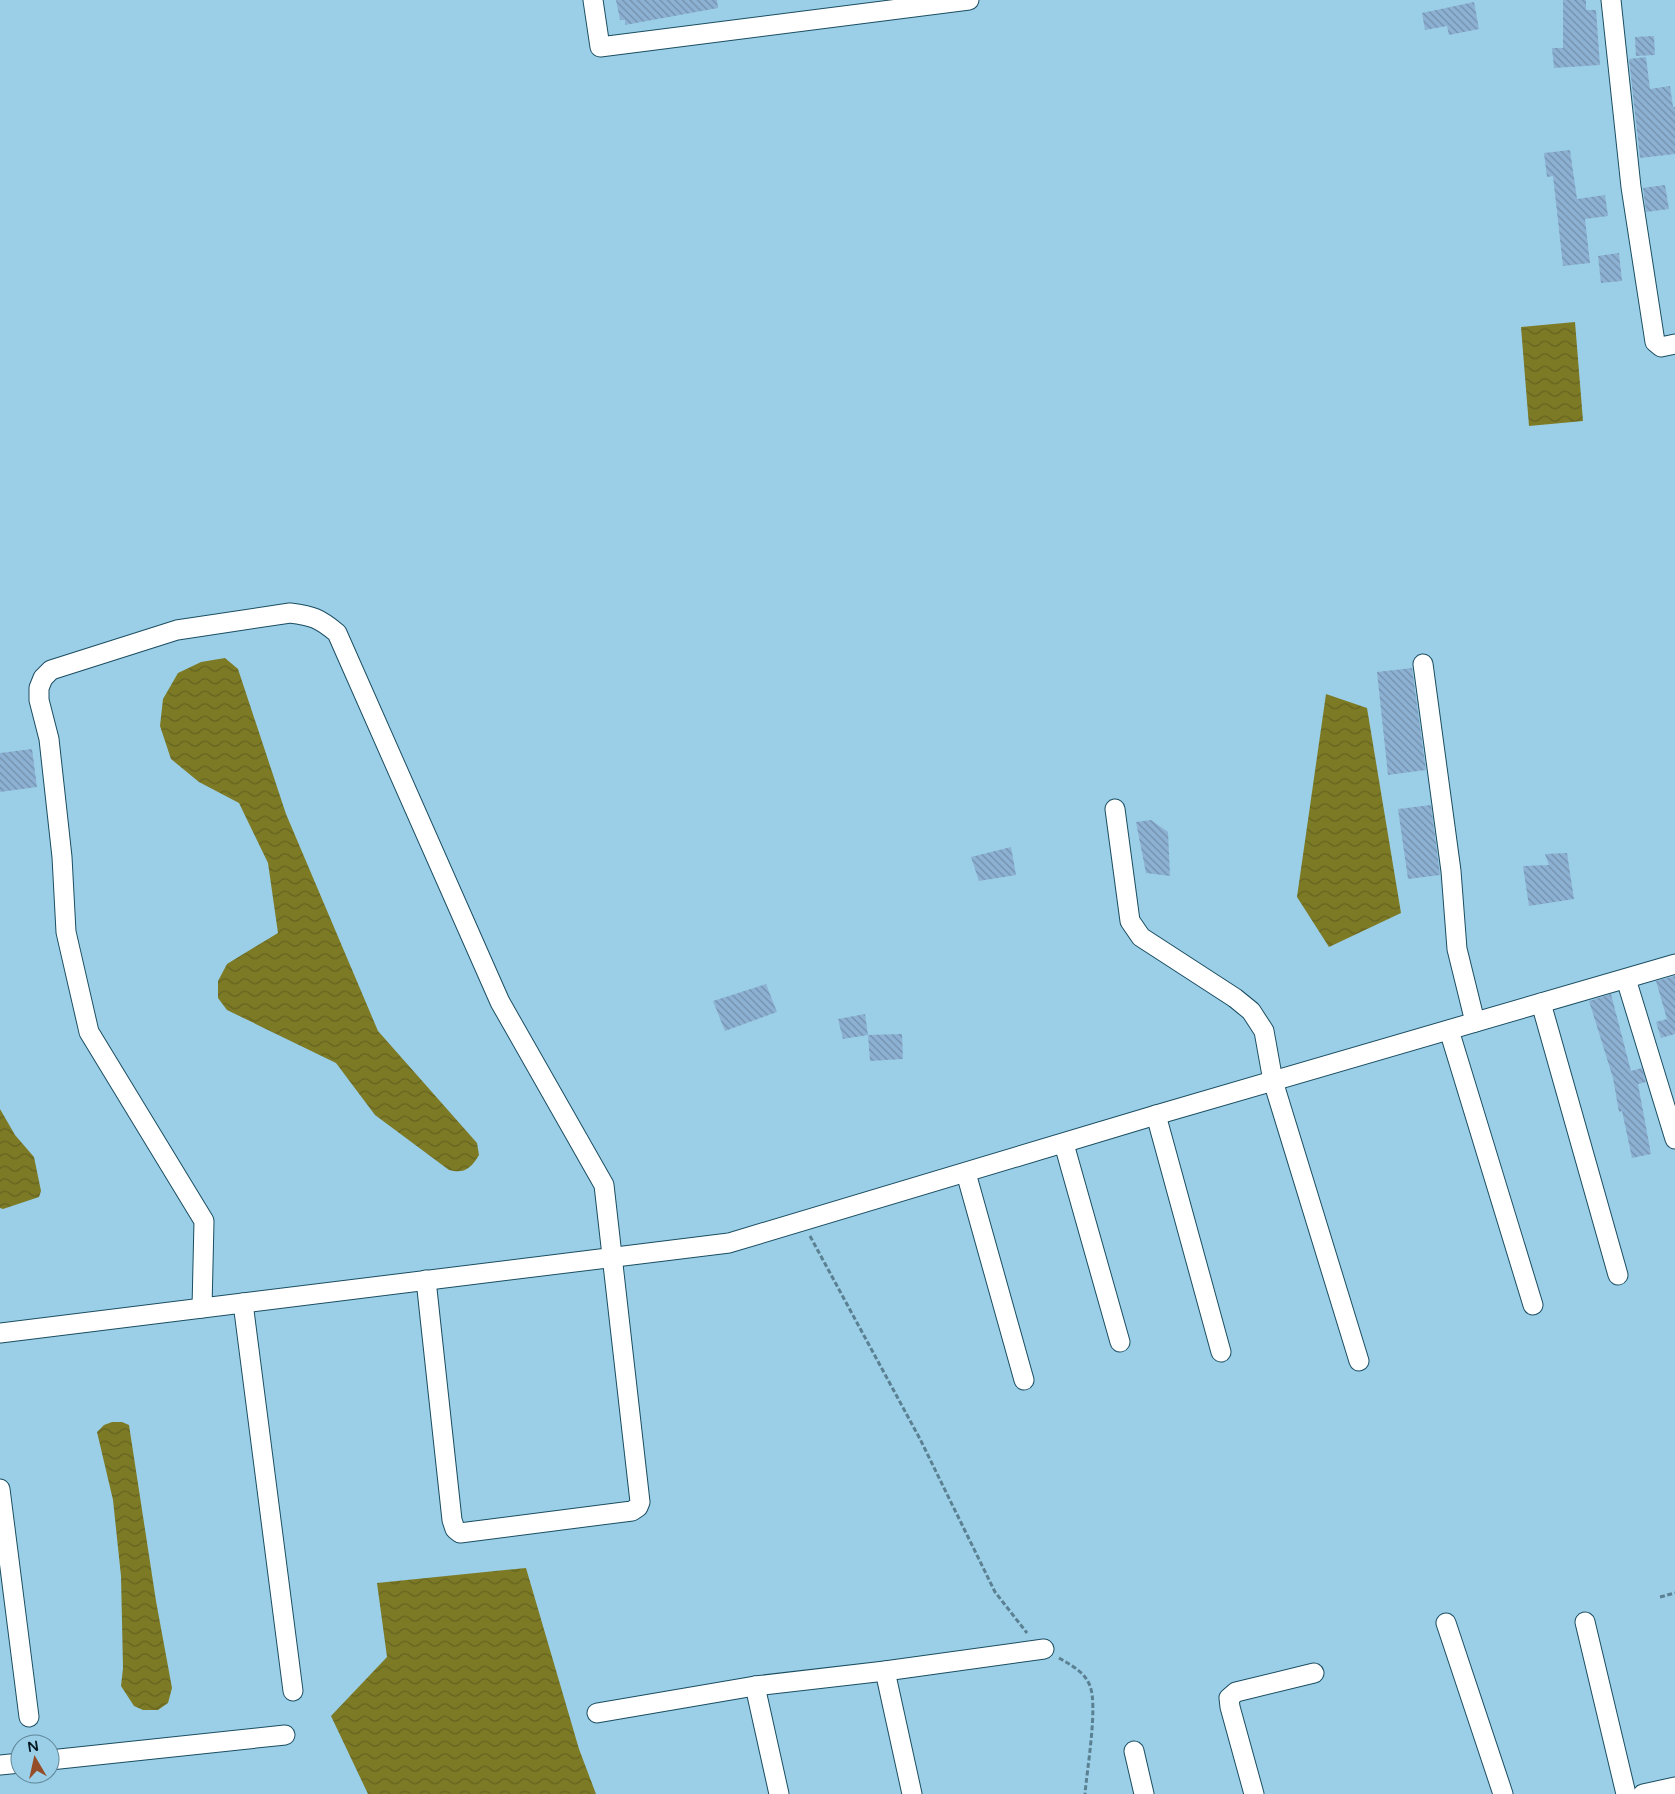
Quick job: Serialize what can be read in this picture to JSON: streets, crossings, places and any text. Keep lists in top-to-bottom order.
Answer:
{
  "north": "top"
}
